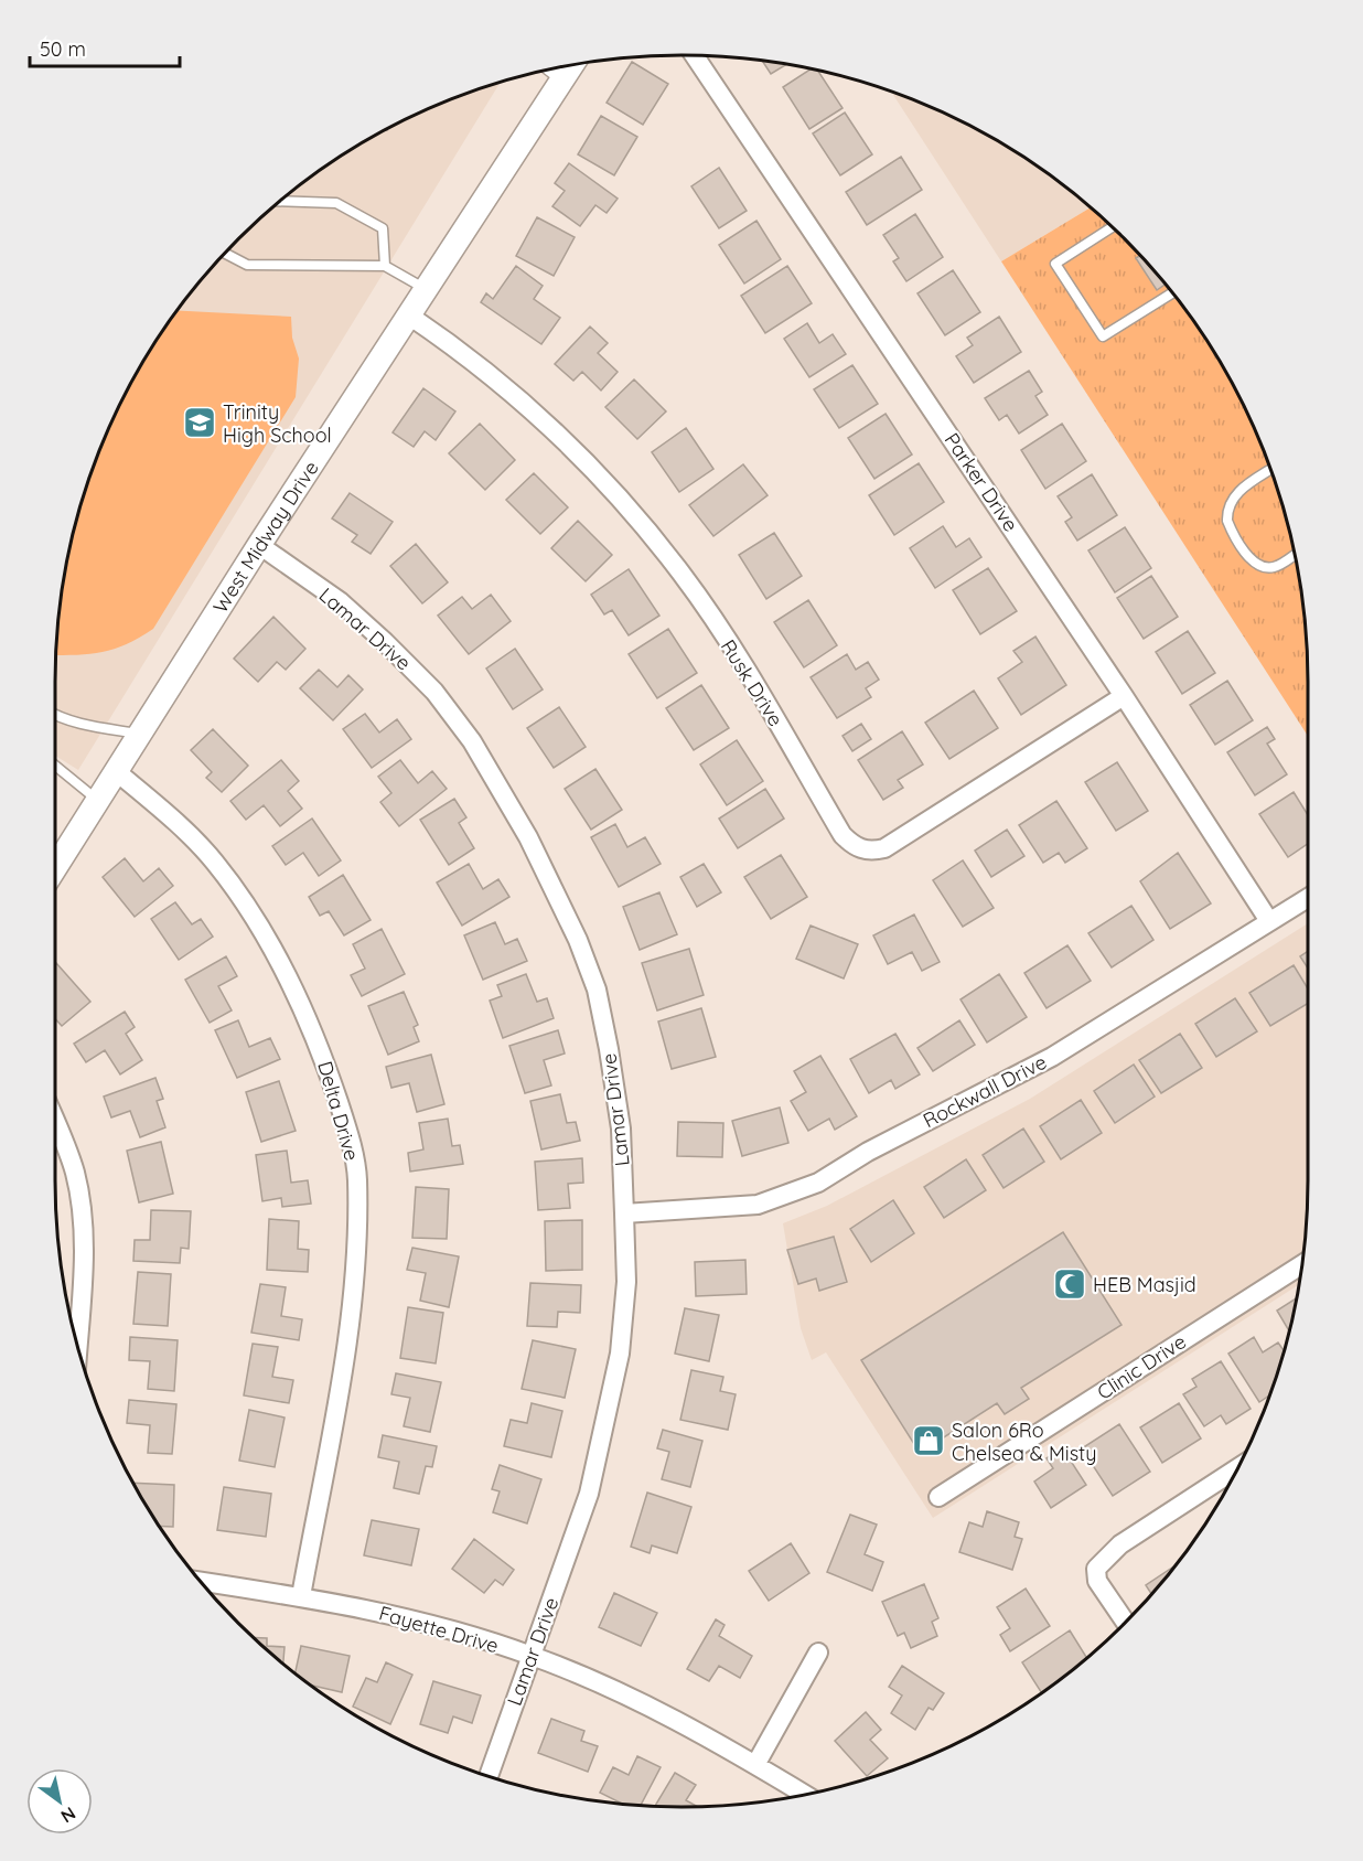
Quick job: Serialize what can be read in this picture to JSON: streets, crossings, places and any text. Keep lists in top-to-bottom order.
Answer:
{
  "streets": {
    "street": [
      "Parker Drive",
      "West Midway Drive",
      "Lamar Drive",
      "Rusk Drive",
      "Rockwall Drive",
      "Delta Drive",
      "Clinic Drive",
      "Fayette Drive"
    ]
  },
  "crossings": [
    ["Parker Drive", "Rusk Drive"],
    ["Parker Drive", "Rockwall Drive"],
    ["West Midway Drive", "Lamar Drive"],
    ["West Midway Drive", "Rusk Drive"],
    ["West Midway Drive", "Delta Drive"],
    ["Lamar Drive", "Rockwall Drive"],
    ["Lamar Drive", "Fayette Drive"],
    ["Delta Drive", "Fayette Drive"]
  ],
  "places": {
    "school or university": ["Trinity High School"],
    "mosque": ["HEB Masjid"],
    "shop": ["Salon 6Ro Chelsea & Misty"]
  },
  "scale_bar": "50 m",
  "north": "bottom right"
}
